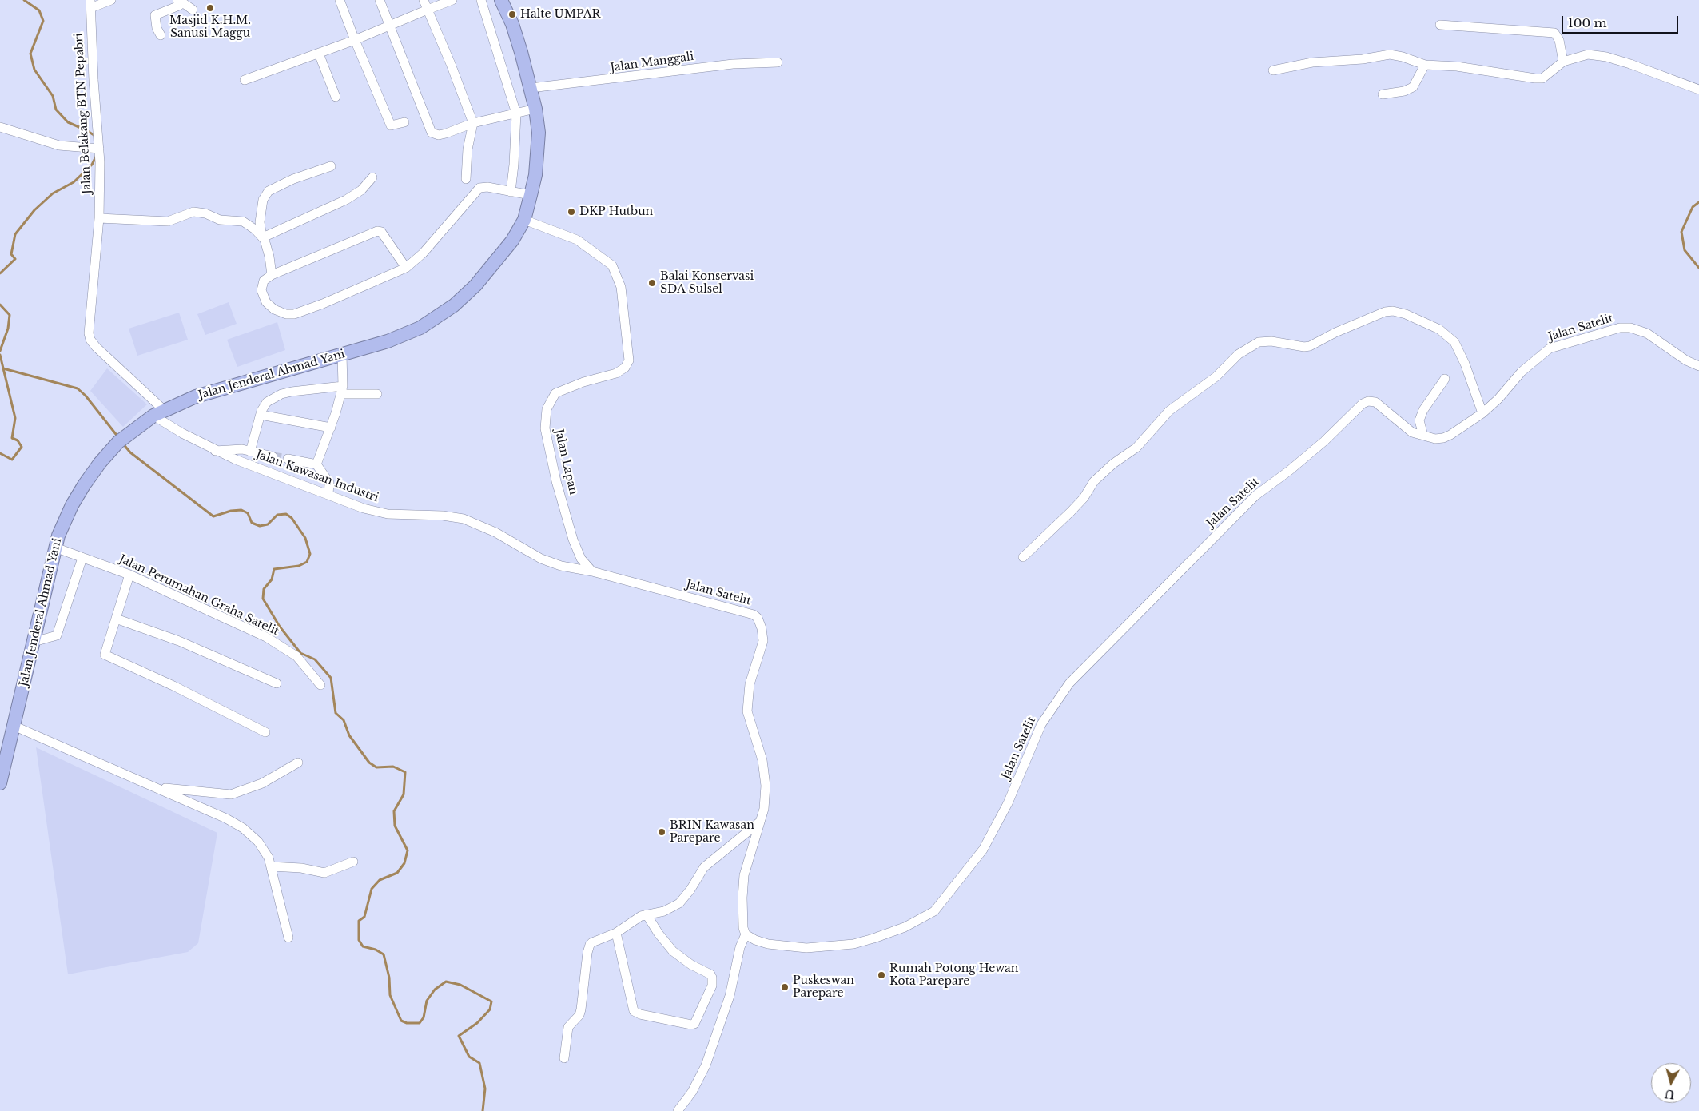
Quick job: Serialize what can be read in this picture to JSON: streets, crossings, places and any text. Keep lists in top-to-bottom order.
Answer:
{
  "streets": {
    "highway": ["Jalan Jenderal Ahmad Yani"],
    "street": [
      "Jalan Manggali",
      "Jalan Belakang BTN Pepabri",
      "Jalan Satelit",
      "Jalan Lapan",
      "Jalan Kawasan Industri",
      "Jalan Perumahan Graha Satelit"
    ]
  },
  "crossings": [
    ["Jalan Manggali", "Jalan Jenderal Ahmad Yani"],
    ["Jalan Belakang BTN Pepabri", "Jalan Jenderal Ahmad Yani"],
    ["Jalan Belakang BTN Pepabri", "Jalan Kawasan Industri"],
    ["Jalan Satelit", "Jalan Lapan"],
    ["Jalan Satelit", "Jalan Kawasan Industri"],
    ["Jalan Jenderal Ahmad Yani", "Jalan Lapan"],
    ["Jalan Jenderal Ahmad Yani", "Jalan Kawasan Industri"],
    ["Jalan Jenderal Ahmad Yani", "Jalan Perumahan Graha Satelit"],
    ["Jalan Lapan", "Jalan Kawasan Industri"]
  ],
  "places": [
    "Masjid K.H.M. Sanusi Maggu",
    "Halte UMPAR",
    "DKP Hutbun",
    "Balai Konservasi SDA Sulsel",
    "BRIN Kawasan Parepare",
    "Rumah Potong Hewan Kota Parepare",
    "Puskeswan Parepare"
  ],
  "scale_bar": "100 m",
  "north": "bottom"
}
